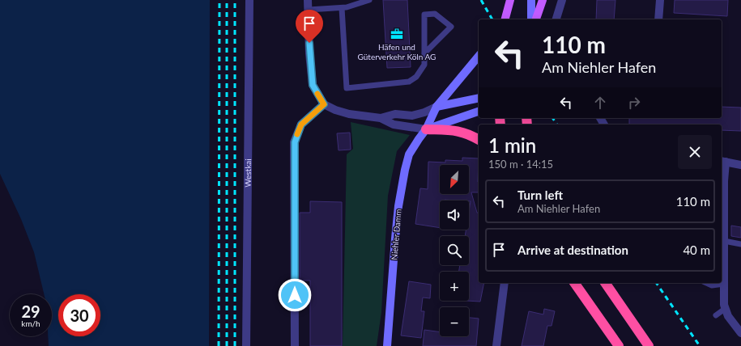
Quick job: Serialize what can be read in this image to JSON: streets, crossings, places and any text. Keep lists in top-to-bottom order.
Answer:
{
  "streets": {
    "street": ["Westkai", "Niehler Damm"]
  },
  "places": {
    "office": ["Häfen und Güterverkehr Köln AG"]
  },
  "north": "bottom left",
  "page": {
    "turn": ["110 m", "Am Niehler Hafen"],
    "heading": ["1 min", "150 m · 14:15"],
    "map_buttons": ["+", "−"],
    "list": [
      {
        "name": "Turn left",
        "note": "Am Niehler Hafen",
        "value": "110 m"
      },
      {
        "name": "Arrive at destination",
        "value": "40 m"
      }
    ],
    "speed": "29 km/h",
    "limit": "30"
  }
}
